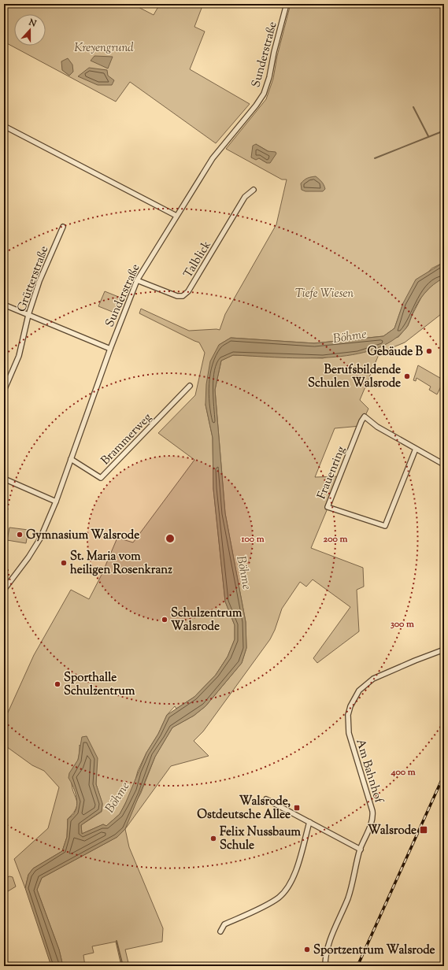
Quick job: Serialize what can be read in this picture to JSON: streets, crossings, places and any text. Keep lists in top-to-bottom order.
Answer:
{
  "streets": {
    "street": [
      "Sunderstraße",
      "Talblick",
      "Grütterstraße",
      "Brammerweg",
      "Frauenring",
      "Am Bahnhof"
    ]
  },
  "crossings": [
    ["Sunderstraße", "Talblick"],
    ["Sunderstraße", "Brammerweg"]
  ],
  "water": ["Böhme"],
  "parks": ["Kreyengrund", "Tiefe Wiesen"],
  "places": {
    "other": [
      "Gebäude B",
      "Berufsbildende Schulen Walsrode",
      "Gymnasium Walsrode",
      "St. Maria vom heiligen Rosenkranz",
      "Schulzentrum Walsrode",
      "Sporthalle Schulzentrum",
      "Felix Nussbaum Schule",
      "Sportzentrum Walsrode"
    ],
    "transit": ["Walsrode, Ostdeutsche Allee", "Walsrode"]
  },
  "north": "top",
  "rings": [
    "100 m",
    "200 m",
    "300 m",
    "400 m"
  ]
}
